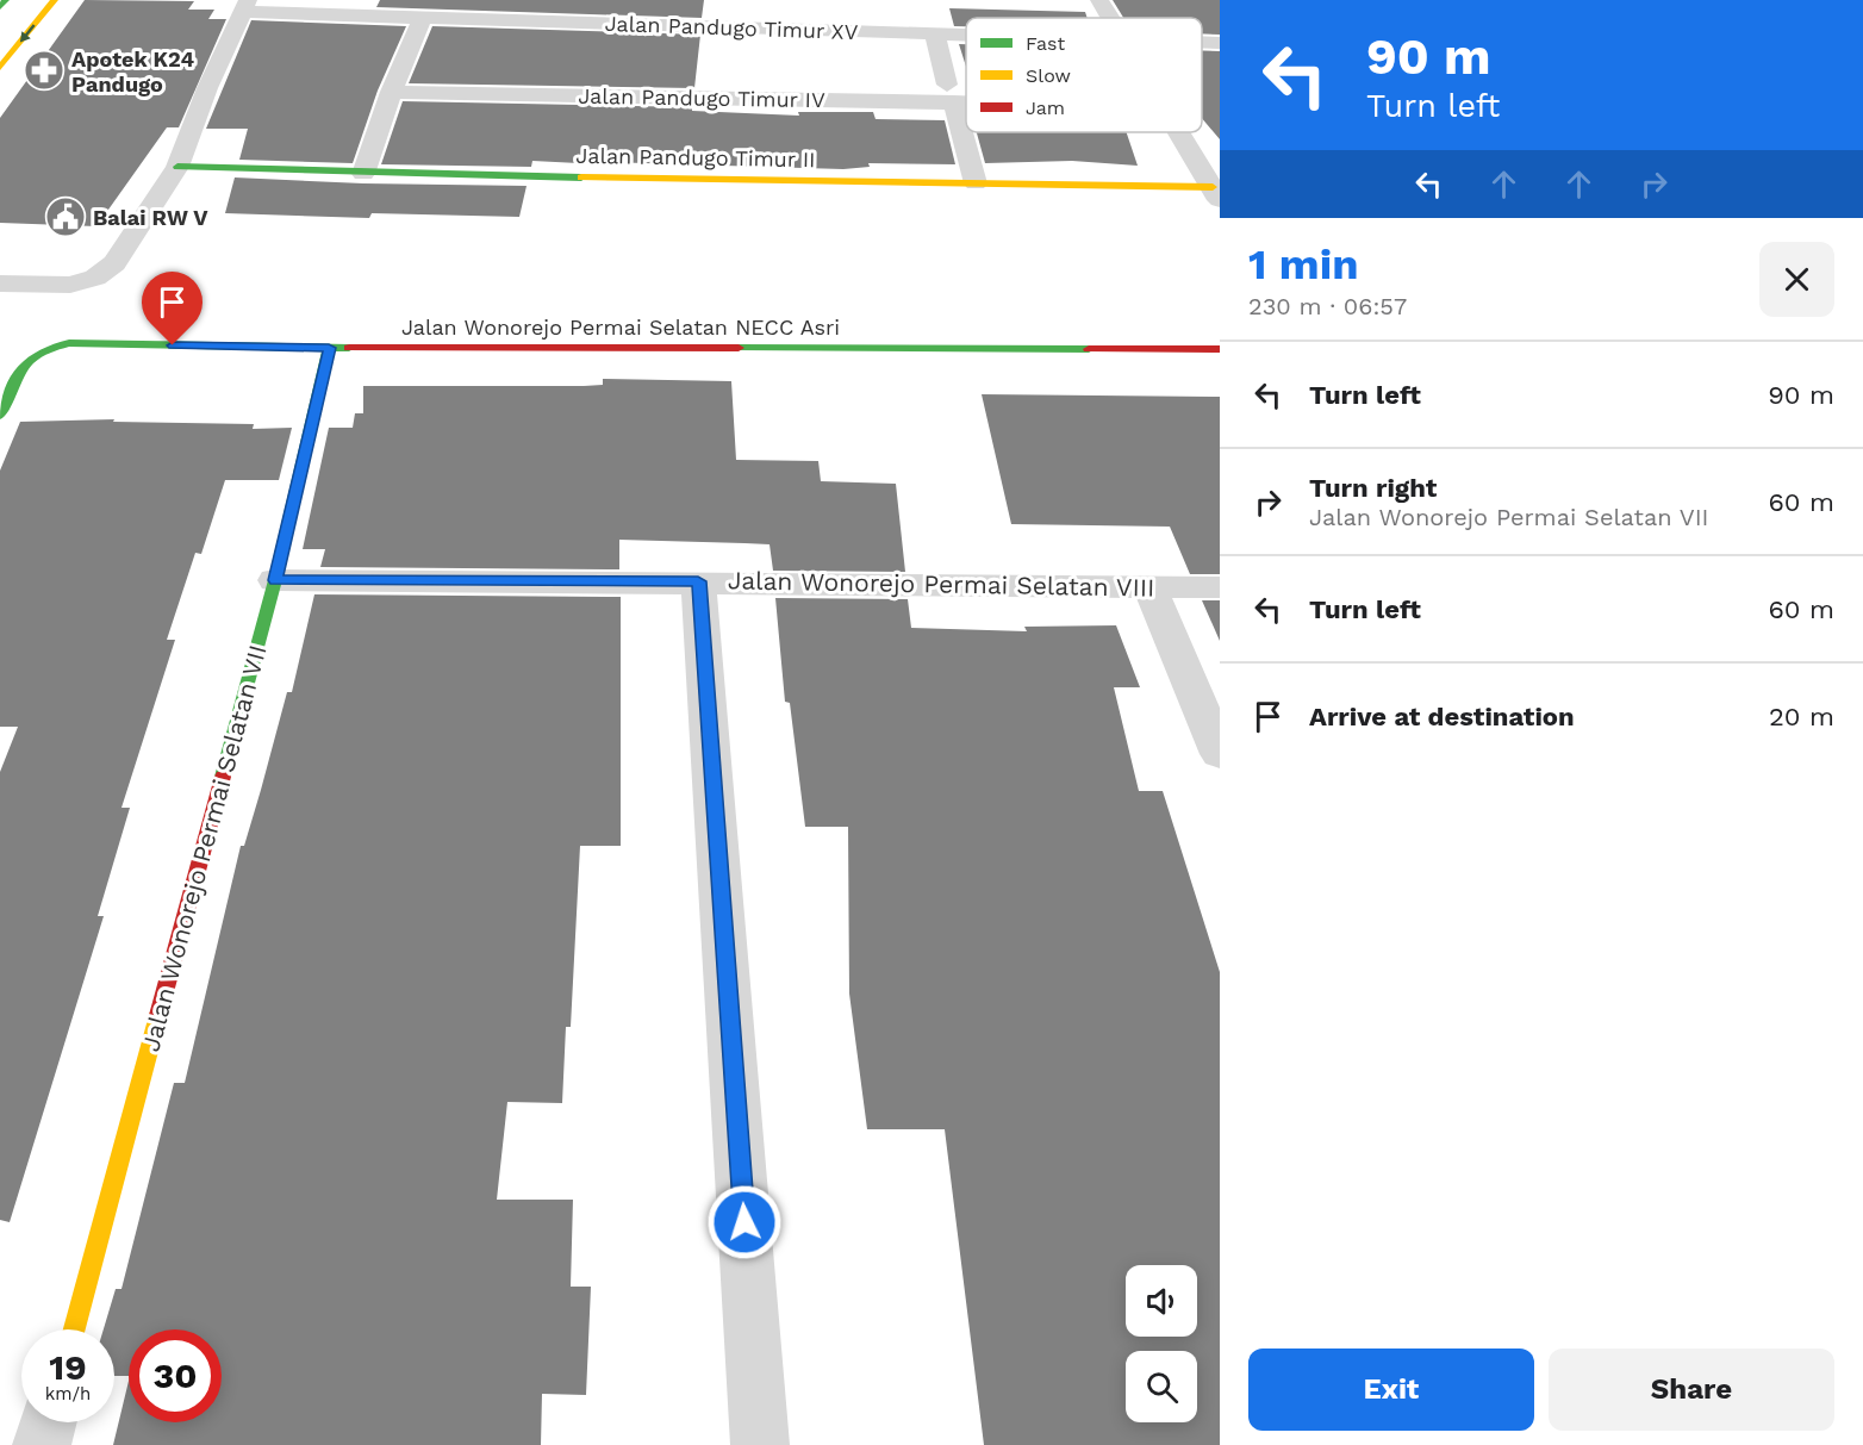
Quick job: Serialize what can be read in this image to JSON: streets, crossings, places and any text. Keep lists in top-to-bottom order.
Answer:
{
  "streets": {
    "street": [
      "Jalan Pandugo Timur XV",
      "Jalan Pandugo Timur IV",
      "Jalan Pandugo Timur II",
      "Jalan Wonorejo Permai Selatan NECC Asri",
      "Jalan Wonorejo Permai Selatan VIII",
      "Jalan Wonorejo Permai Selatan VII"
    ]
  },
  "crossings": [
    ["Jalan Wonorejo Permai Selatan NECC Asri", "Jalan Wonorejo Permai Selatan VII"],
    ["Jalan Wonorejo Permai Selatan VIII", "Jalan Wonorejo Permai Selatan VII"]
  ],
  "places": {
    "pharmacy": ["Apotek K24 Pandugo"],
    "public building": ["Balai RW V"]
  },
  "legend": ["Fast", "Slow", "Jam"],
  "page": {
    "turn": ["90 m", "Turn left"],
    "heading": ["1 min", "230 m · 06:57"],
    "list": [
      {
        "name": "Turn left",
        "value": "90 m"
      },
      {
        "name": "Turn right",
        "note": "Jalan Wonorejo Permai Selatan VII",
        "value": "60 m"
      },
      {
        "name": "Turn left",
        "value": "60 m"
      },
      {
        "name": "Arrive at destination",
        "value": "20 m"
      }
    ],
    "speed": "19 km/h",
    "limit": "30",
    "buttons": ["Exit", "Share"]
  }
}
